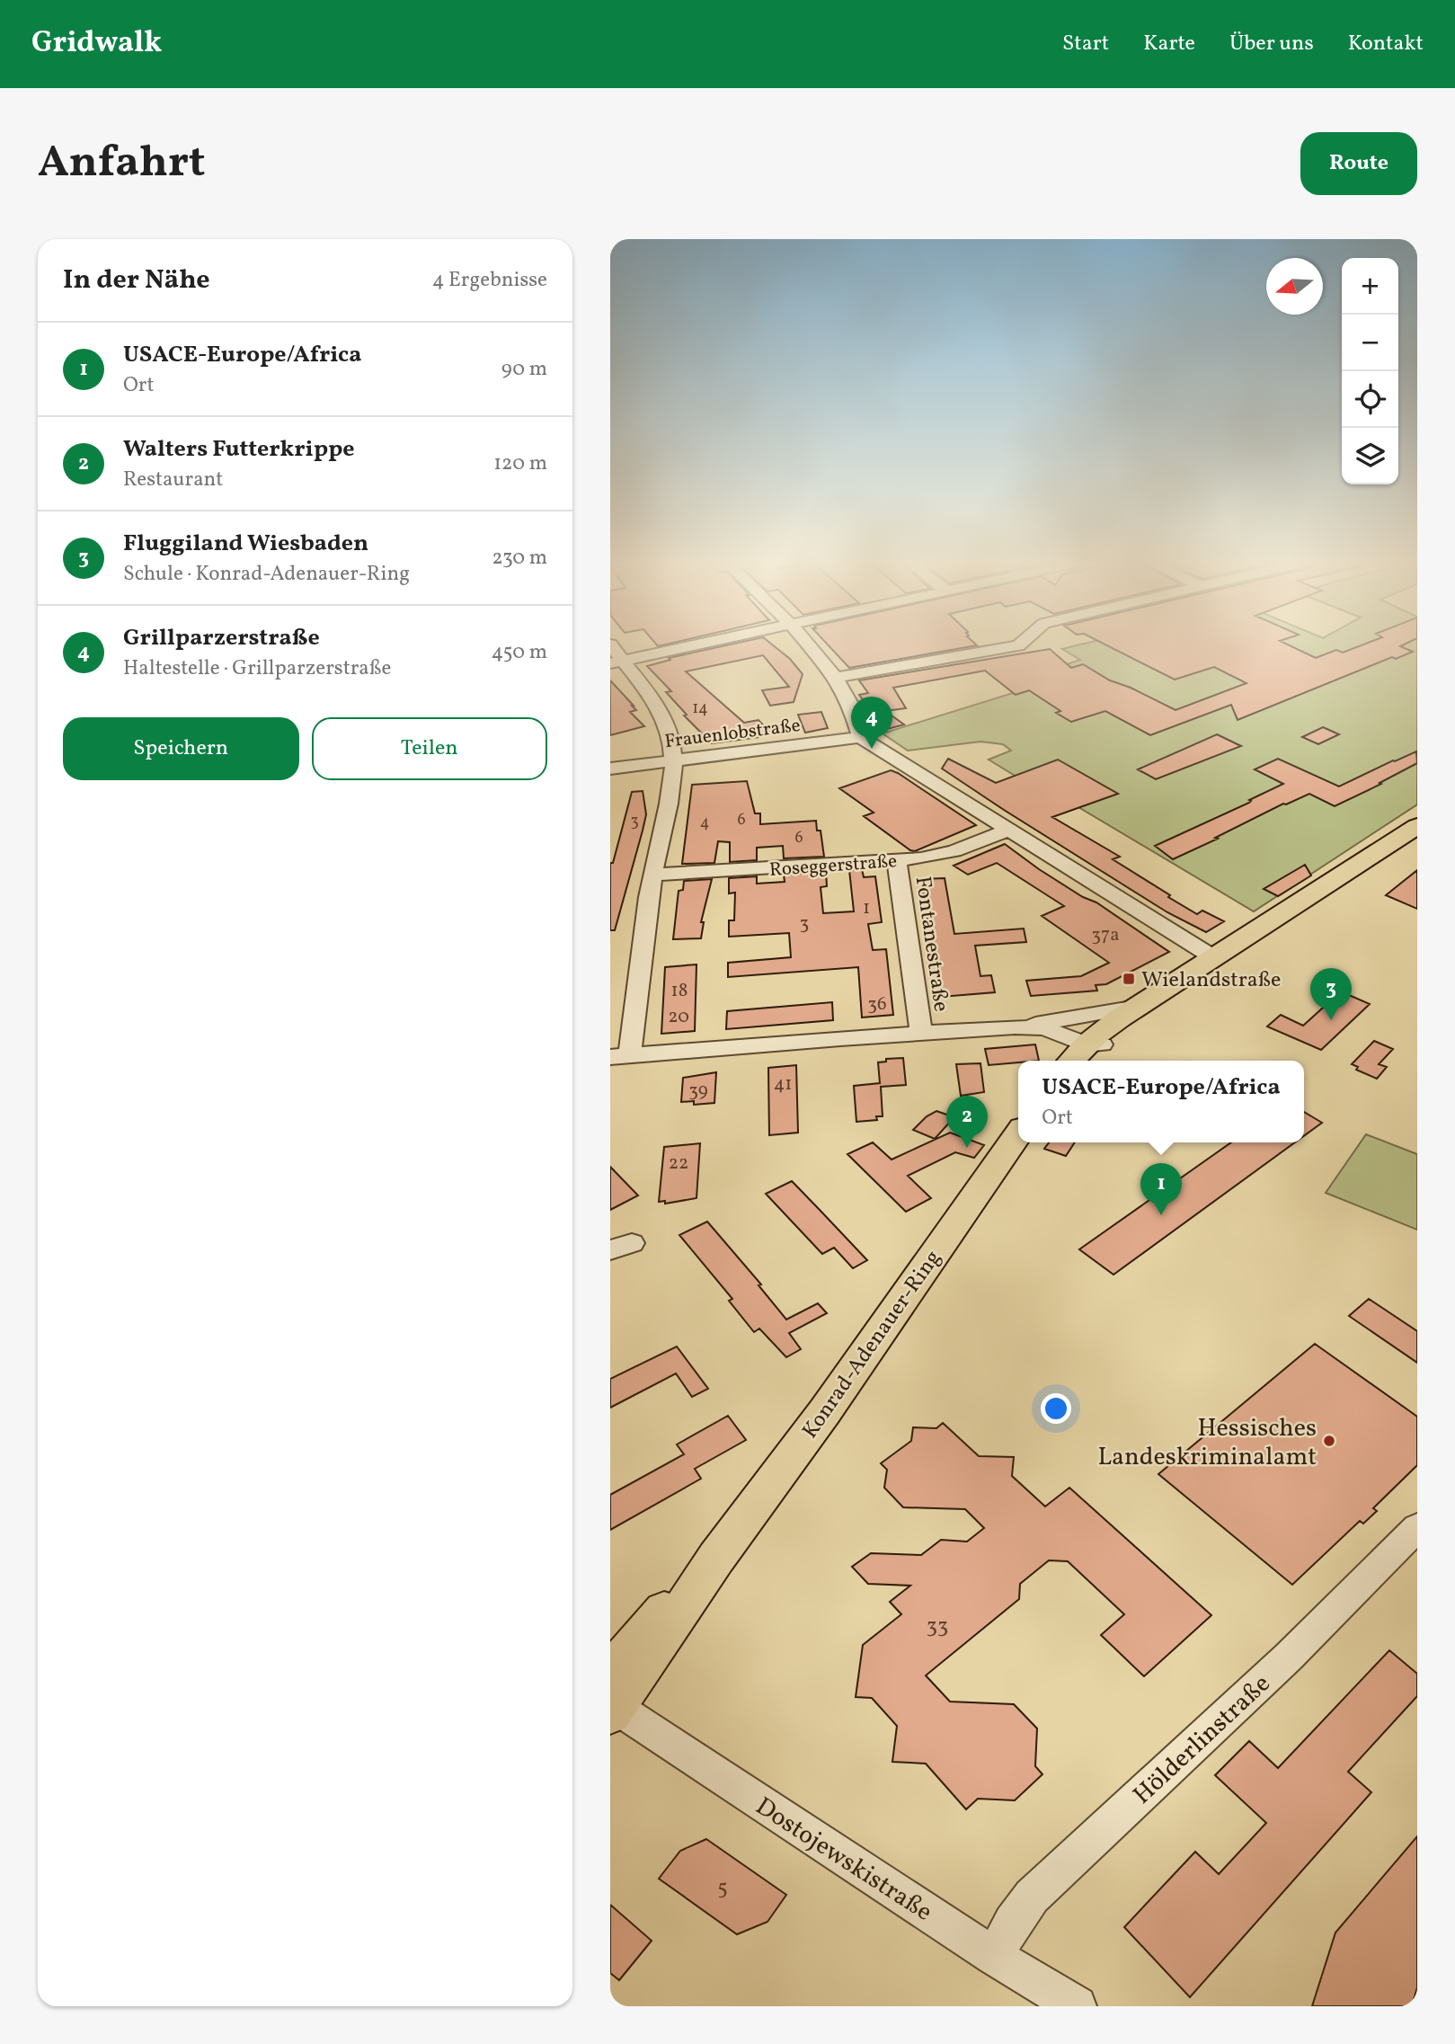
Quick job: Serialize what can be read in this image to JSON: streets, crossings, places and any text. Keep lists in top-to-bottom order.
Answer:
{
  "streets": {
    "main road": ["Konrad-Adenauer-Ring"],
    "street": [
      "Frauenlobstraße",
      "Roseggerstraße",
      "Fontanestraße",
      "Hölderlinstraße",
      "Dostojewskistraße"
    ]
  },
  "crossings": [
    ["Roseggerstraße", "Fontanestraße"],
    ["Konrad-Adenauer-Ring", "Dostojewskistraße"],
    ["Hölderlinstraße", "Dostojewskistraße"]
  ],
  "places": {
    "transit": ["Wielandstraße"],
    "other": ["Hessisches Landeskriminalamt"]
  },
  "house_numbers": [
    "14",
    "6",
    "3",
    "4",
    "6",
    "1",
    "3",
    "37a",
    "18",
    "36",
    "20",
    "41",
    "39",
    "22",
    "33",
    "5"
  ],
  "north": "left",
  "page": {
    "header": "Gridwalk",
    "nav": [
      "Start",
      "Karte",
      "Über uns",
      "Kontakt"
    ],
    "buttons": [
      "Route",
      ["Speichern", "Teilen"]
    ],
    "title": "Anfahrt",
    "heading": ["In der Nähe", "4 Ergebnisse"],
    "map_buttons": ["+", "−"],
    "list": [
      {
        "mark": "1",
        "name": "USACE-Europe/Africa",
        "note": "Ort",
        "value": "90 m"
      },
      {
        "mark": "2",
        "name": "Walters Futterkrippe",
        "note": "Restaurant",
        "value": "120 m"
      },
      {
        "mark": "3",
        "name": "Fluggiland Wiesbaden",
        "note": "Schule · Konrad-Adenauer-Ring",
        "value": "230 m"
      },
      {
        "mark": "4",
        "name": "Grillparzerstraße",
        "note": "Haltestelle · Grillparzerstraße",
        "value": "450 m"
      }
    ],
    "pins": [
      "4",
      "3",
      "2",
      "1"
    ],
    "popup": ["USACE-Europe/Africa", "Ort"]
  }
}
